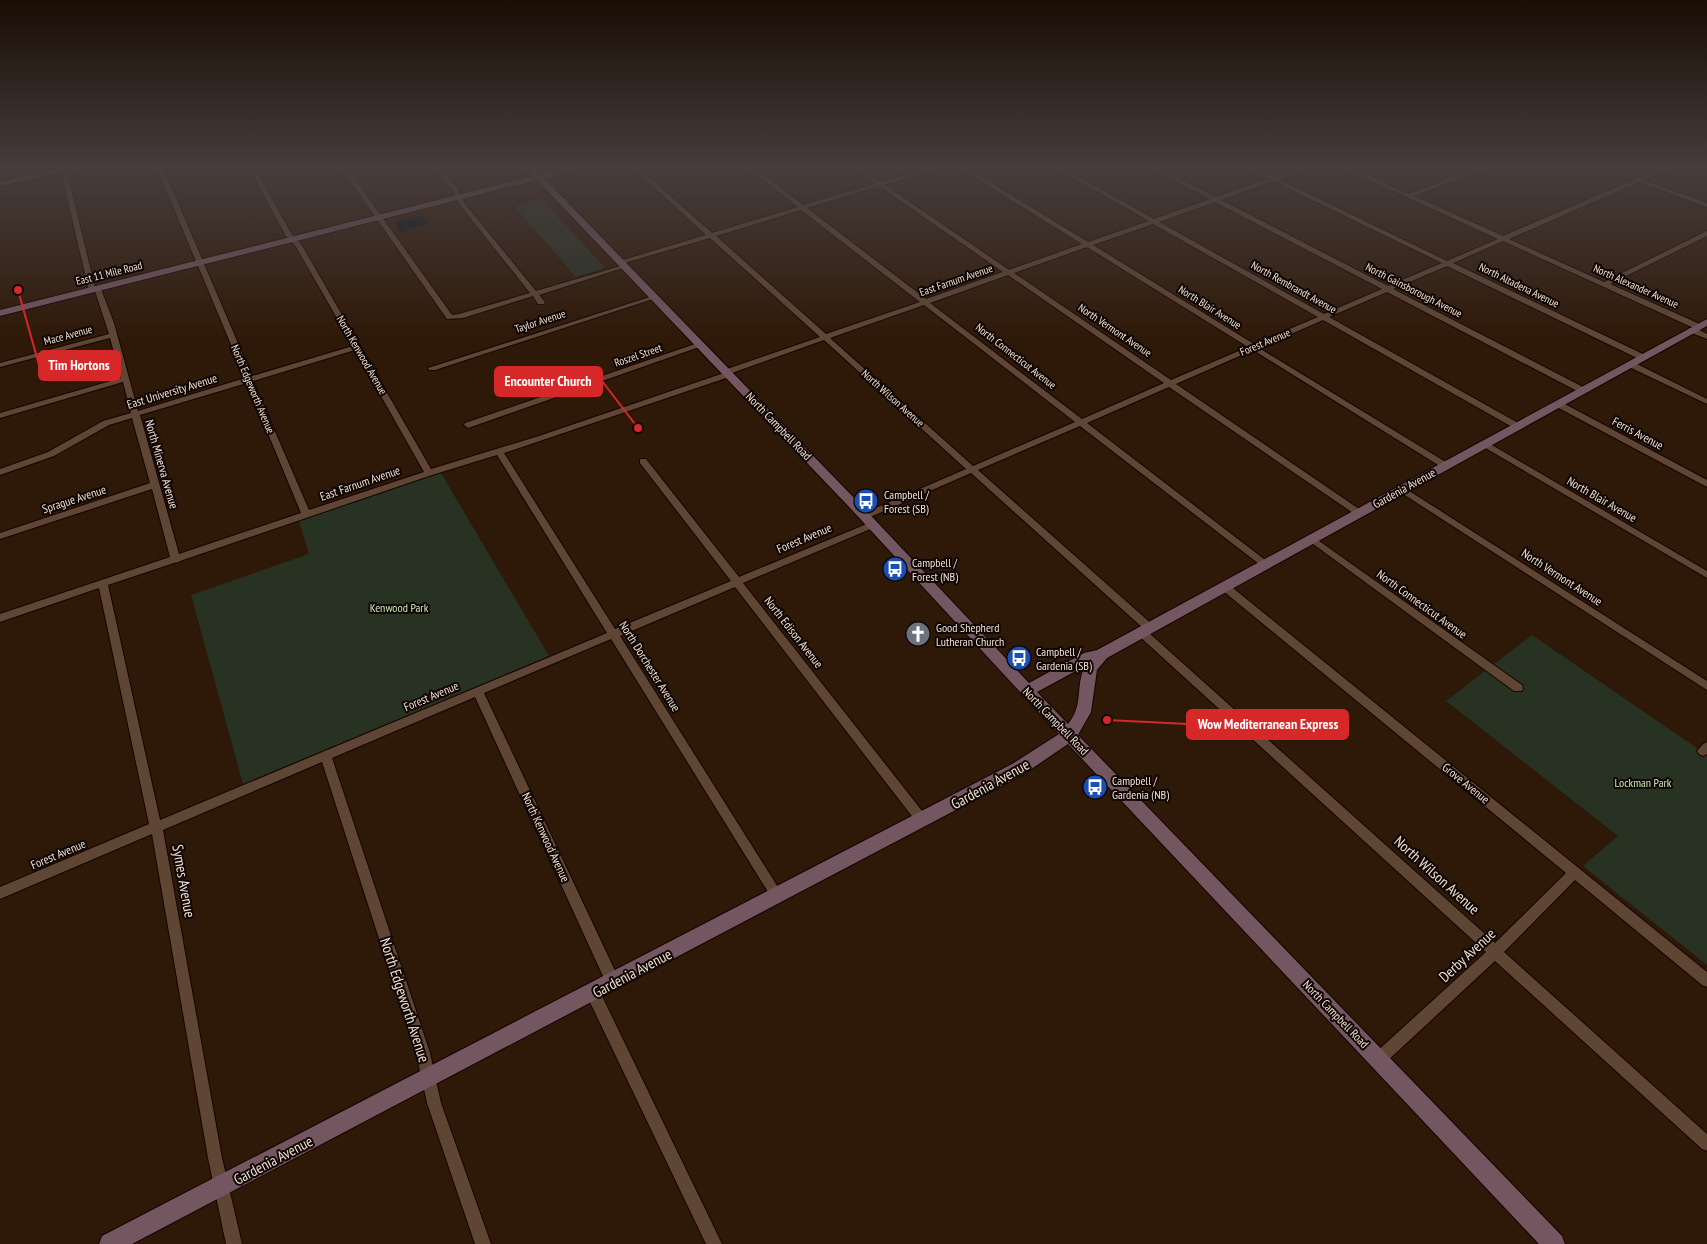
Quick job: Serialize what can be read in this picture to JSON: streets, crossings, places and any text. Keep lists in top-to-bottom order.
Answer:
{
  "streets": {
    "street": [
      "East 11 Mile Road",
      "East Farnum Avenue",
      "North Altadena Avenue",
      "North Alexander Avenue",
      "North Rembrandt Avenue",
      "North Gainsborough Avenue",
      "North Blair Avenue",
      "Taylor Avenue",
      "North Vermont Avenue",
      "Mace Avenue",
      "Forest Avenue",
      "North Kenwood Avenue",
      "Roszel Street",
      "North Connecticut Avenue",
      "North Edgeworth Avenue",
      "East University Avenue",
      "North Wilson Avenue",
      "North Campbell Road",
      "Ferris Avenue",
      "North Minerva Avenue",
      "Gardenia Avenue",
      "Sprague Avenue",
      "North Edison Avenue",
      "North Dorchester Avenue",
      "Grove Avenue",
      "Symes Avenue",
      "Derby Avenue"
    ]
  },
  "crossings": [
    ["East 11 Mile Road", "North Kenwood Avenue"],
    ["East 11 Mile Road", "North Edgeworth Avenue"],
    ["East 11 Mile Road", "North Minerva Avenue"],
    ["East Farnum Avenue", "North Blair Avenue"],
    ["East Farnum Avenue", "North Vermont Avenue"],
    ["East Farnum Avenue", "North Kenwood Avenue"],
    ["East Farnum Avenue", "North Connecticut Avenue"],
    ["East Farnum Avenue", "North Edgeworth Avenue"],
    ["East Farnum Avenue", "North Wilson Avenue"],
    ["East Farnum Avenue", "North Campbell Road"],
    ["East Farnum Avenue", "North Minerva Avenue"],
    ["East Farnum Avenue", "North Dorchester Avenue"],
    ["East Farnum Avenue", "Symes Avenue"],
    ["North Altadena Avenue", "Forest Avenue"],
    ["North Altadena Avenue", "Gardenia Avenue"],
    ["North Alexander Avenue", "Forest Avenue"],
    ["North Alexander Avenue", "Gardenia Avenue"],
    ["North Rembrandt Avenue", "Forest Avenue"],
    ["North Rembrandt Avenue", "Gardenia Avenue"],
    ["North Gainsborough Avenue", "Forest Avenue"],
    ["North Gainsborough Avenue", "Gardenia Avenue"],
    ["North Blair Avenue", "Forest Avenue"],
    ["North Blair Avenue", "Gardenia Avenue"],
    ["Taylor Avenue", "North Campbell Road"],
    ["North Vermont Avenue", "Forest Avenue"],
    ["North Vermont Avenue", "Gardenia Avenue"],
    ["Mace Avenue", "North Minerva Avenue"],
    ["Forest Avenue", "North Kenwood Avenue"],
    ["Forest Avenue", "North Connecticut Avenue"],
    ["Forest Avenue", "North Edgeworth Avenue"],
    ["Forest Avenue", "North Wilson Avenue"],
    ["Forest Avenue", "North Campbell Road"],
    ["Forest Avenue", "North Edison Avenue"],
    ["Forest Avenue", "North Dorchester Avenue"],
    ["Forest Avenue", "Symes Avenue"],
    ["North Kenwood Avenue", "East University Avenue"],
    ["North Kenwood Avenue", "Gardenia Avenue"],
    ["Roszel Street", "North Campbell Road"],
    ["North Connecticut Avenue", "Gardenia Avenue"],
    ["North Edgeworth Avenue", "East University Avenue"],
    ["North Edgeworth Avenue", "Gardenia Avenue"],
    ["East University Avenue", "North Minerva Avenue"],
    ["North Wilson Avenue", "Gardenia Avenue"],
    ["North Wilson Avenue", "Derby Avenue"],
    ["North Campbell Road", "Gardenia Avenue"],
    ["North Campbell Road", "Derby Avenue"],
    ["Ferris Avenue", "Gardenia Avenue"],
    ["North Minerva Avenue", "Sprague Avenue"],
    ["Gardenia Avenue", "North Edison Avenue"],
    ["Gardenia Avenue", "North Dorchester Avenue"],
    ["Gardenia Avenue", "Grove Avenue"],
    ["Gardenia Avenue", "Symes Avenue"],
    ["Grove Avenue", "Derby Avenue"]
  ],
  "parks": ["Kenwood Park", "Lockman Park"],
  "places": {
    "other": ["Tim Hortons", "Encounter Church", "Wow Mediterranean Express"],
    "bus stop": [
      "Campbell / Forest (SB)",
      "Campbell / Forest (NB)",
      "Campbell / Gardenia (SB)",
      "Campbell / Gardenia (NB)"
    ],
    "church": ["Good Shepherd Lutheran Church"]
  }
}
